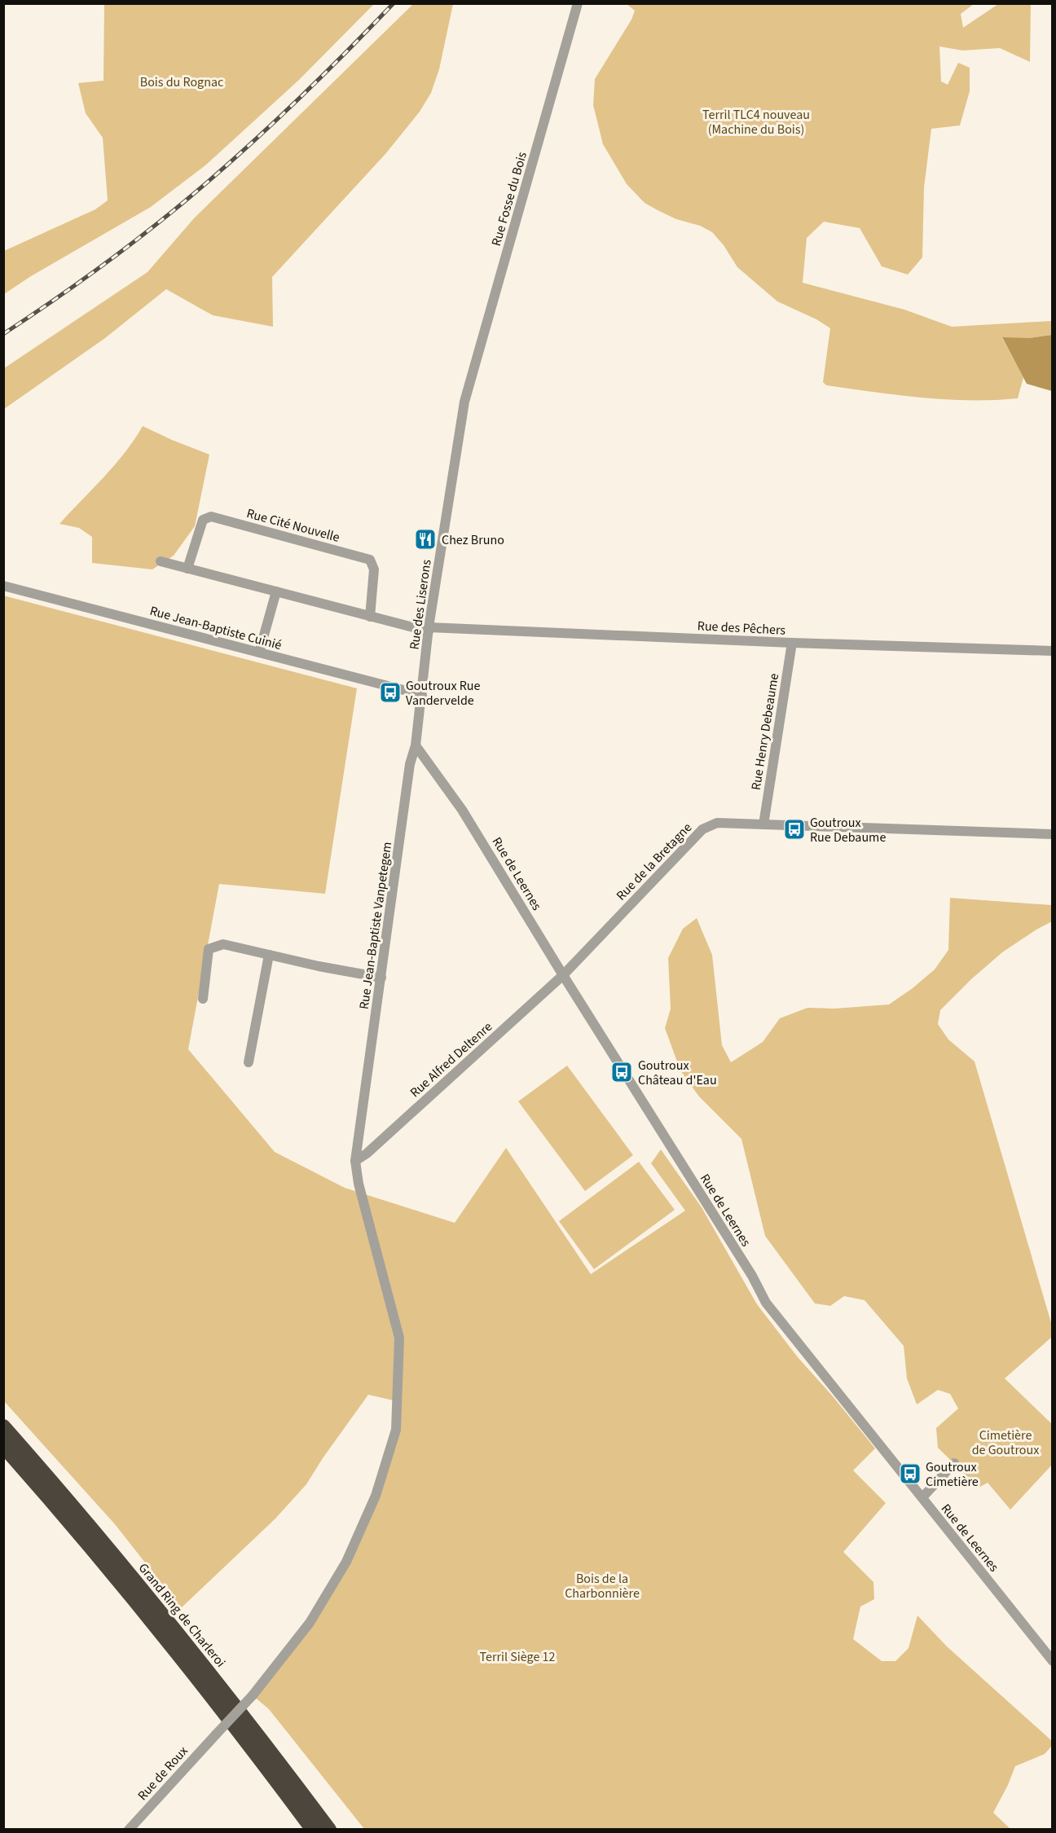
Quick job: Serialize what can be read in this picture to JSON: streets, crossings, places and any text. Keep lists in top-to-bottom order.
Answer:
{
  "streets": {
    "highway": ["Grand Ring de Charleroi"],
    "street": [
      "Rue Fosse du Bois",
      "Rue Cité Nouvelle",
      "Rue des Liserons",
      "Rue Jean-Baptiste Cuinié",
      "Rue des Pêchers",
      "Rue Henry Debeaume",
      "Rue de la Bretagne",
      "Rue de Leernes",
      "Rue Jean-Baptiste Vanpetegem",
      "Rue Alfred Deltenre",
      "Rue de Roux"
    ]
  },
  "crossings": [
    ["Rue Fosse du Bois", "Rue des Liserons"],
    ["Rue des Liserons", "Rue Jean-Baptiste Cuinié"],
    ["Rue des Liserons", "Rue des Pêchers"],
    ["Rue des Liserons", "Rue Jean-Baptiste Vanpetegem"],
    ["Rue Jean-Baptiste Cuinié", "Rue Jean-Baptiste Vanpetegem"],
    ["Rue des Pêchers", "Rue Henry Debeaume"],
    ["Rue Henry Debeaume", "Rue de la Bretagne"],
    ["Rue de la Bretagne", "Rue de Leernes"],
    ["Rue de la Bretagne", "Rue Alfred Deltenre"],
    ["Rue de Leernes", "Rue Jean-Baptiste Vanpetegem"],
    ["Rue de Leernes", "Rue Alfred Deltenre"],
    ["Rue Jean-Baptiste Vanpetegem", "Rue Alfred Deltenre"],
    ["Rue Jean-Baptiste Vanpetegem", "Rue de Roux"]
  ],
  "parks": [
    "Bois du Rognac",
    "Terril TLC4 nouveau (Machine du Bois)",
    "Cimetière de Goutroux",
    "Bois de la Charbonnière",
    "Terril Siège 12"
  ],
  "places": {
    "restaurant": ["Chez Bruno"],
    "bus stop": [
      "Goutroux Rue Vandervelde",
      "Goutroux Rue Debaume",
      "Goutroux Château d'Eau",
      "Goutroux Cimetière"
    ]
  }
}
